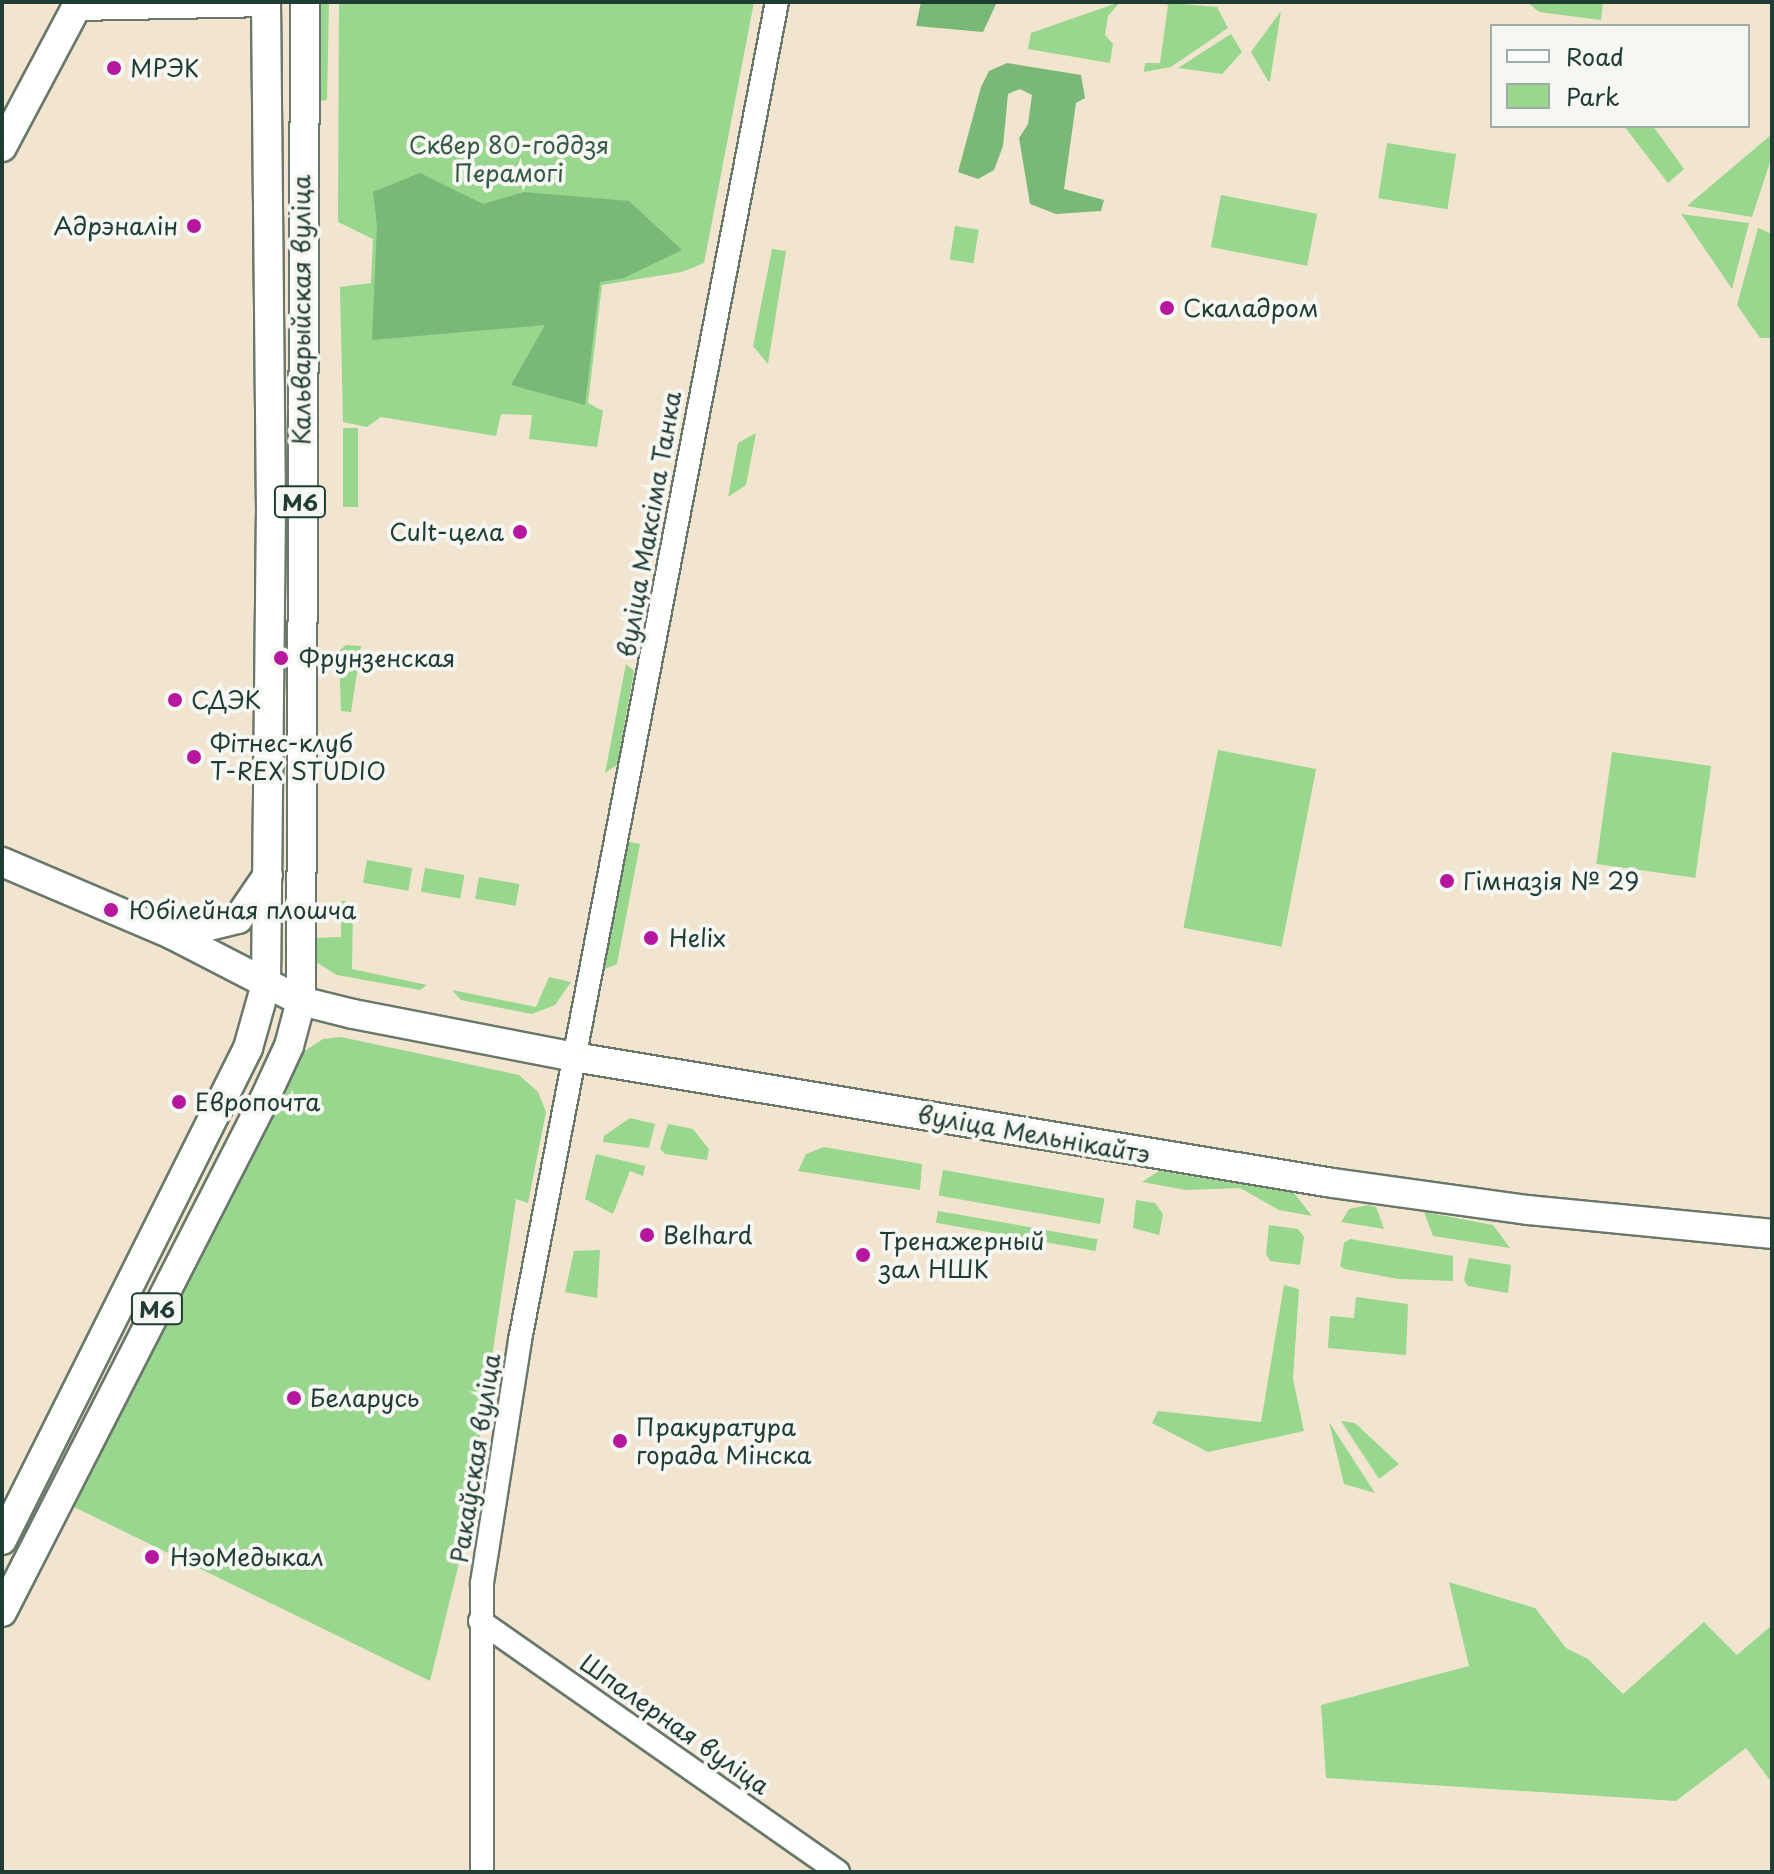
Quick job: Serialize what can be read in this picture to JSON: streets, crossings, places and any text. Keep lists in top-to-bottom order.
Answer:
{
  "streets": {
    "main road": ["Кальварыйская вуліца", "М6", "вуліца Мельнікайтэ"],
    "street": ["вуліца Максіма Танка", "Ракаўская вуліца", "Шпалерная вуліца"]
  },
  "crossings": [
    ["Кальварыйская вуліца", "М6"],
    ["Кальварыйская вуліца", "вуліца Мельнікайтэ"],
    ["М6", "вуліца Мельнікайтэ"],
    ["вуліца Максіма Танка", "вуліца Мельнікайтэ"],
    ["вуліца Максіма Танка", "Ракаўская вуліца"],
    ["вуліца Мельнікайтэ", "Ракаўская вуліца"],
    ["Ракаўская вуліца", "Шпалерная вуліца"]
  ],
  "parks": ["Сквер 80-годдзя Перамогі"],
  "places": [
    "МРЭК",
    "Адрэналін",
    "Скаладром",
    "Cult-цела",
    "Фрунзенская",
    "СДЭК",
    "Фітнес-клуб T-REX STUDIO",
    "Гімназія № 29",
    "Юбілейная плошча",
    "Helix",
    "Европочта",
    "Belhard",
    "Тренажерный зал НШК",
    "Беларусь",
    "Пракуратура горада Мінска",
    "НэоМедыкал"
  ],
  "legend": ["Road", "Park"]
}
